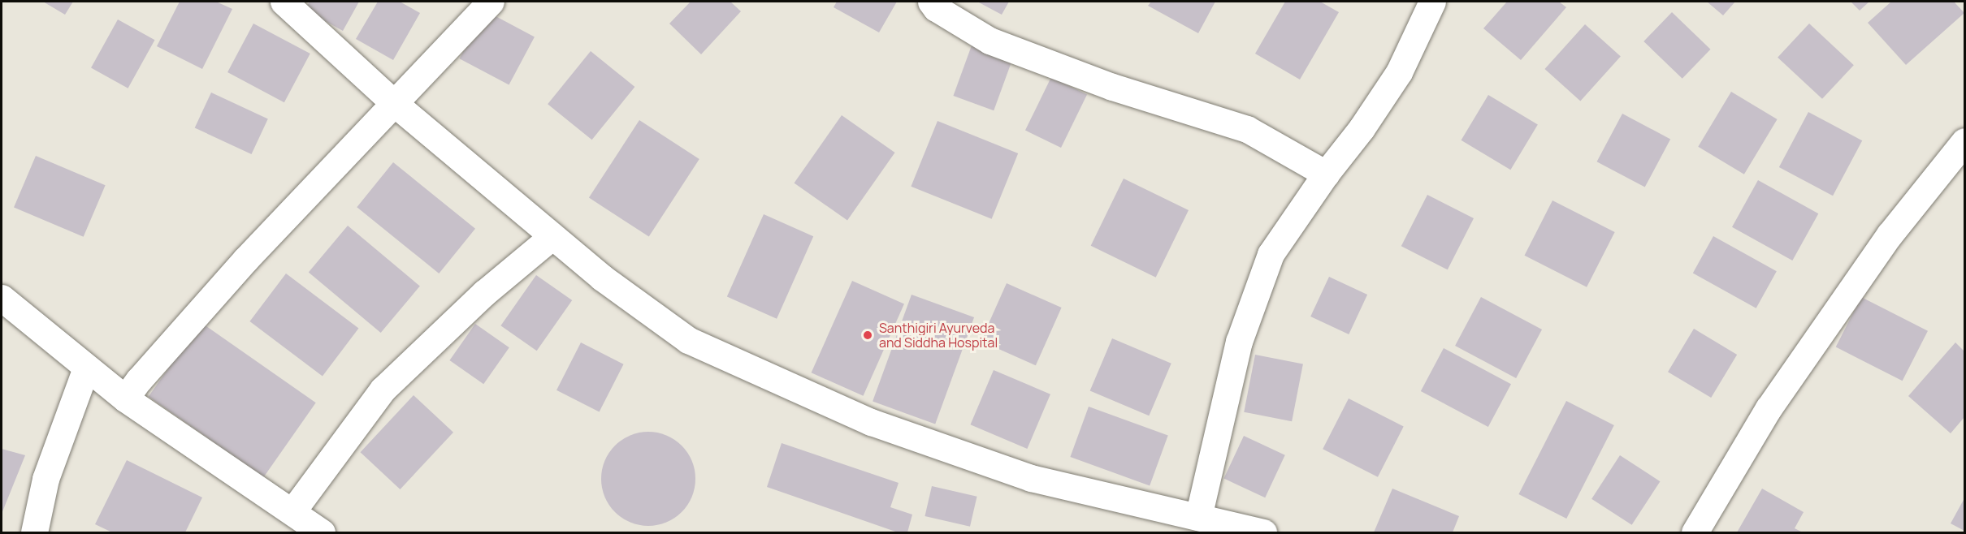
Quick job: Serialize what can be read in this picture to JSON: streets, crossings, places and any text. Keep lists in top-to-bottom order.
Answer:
{
  "places": ["Santhigiri Ayurveda and Siddha Hospital"]
}
